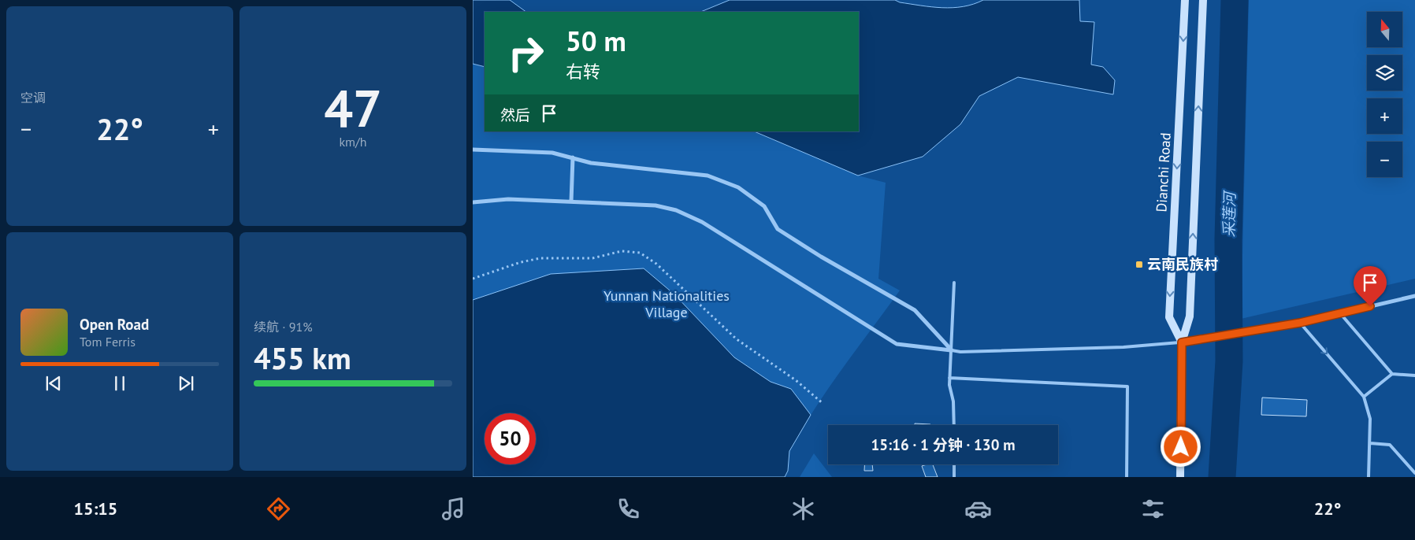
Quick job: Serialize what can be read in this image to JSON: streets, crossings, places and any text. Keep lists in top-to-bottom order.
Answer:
{
  "streets": {
    "main road": ["Dianchi Road"]
  },
  "water": ["采莲河"],
  "parks": ["Yunnan Nationalities Village"],
  "places": {
    "transit": ["云南民族村"]
  },
  "north": "top",
  "page": {
    "tile": [
      "空调",
      ["47", "km/h"],
      ["续航 · 91%", "455 km"]
    ],
    "map_buttons": ["+", "−"],
    "turn": ["50 m", "右转"],
    "then": "然后",
    "heat": ["−", "22°", "+"],
    "song": ["Open Road", "Tom Ferris"],
    "limit": "50",
    "trip": "15:16 · 1 分钟 · 130 m",
    "tabs": ["15:15", "22°"]
  }
}
